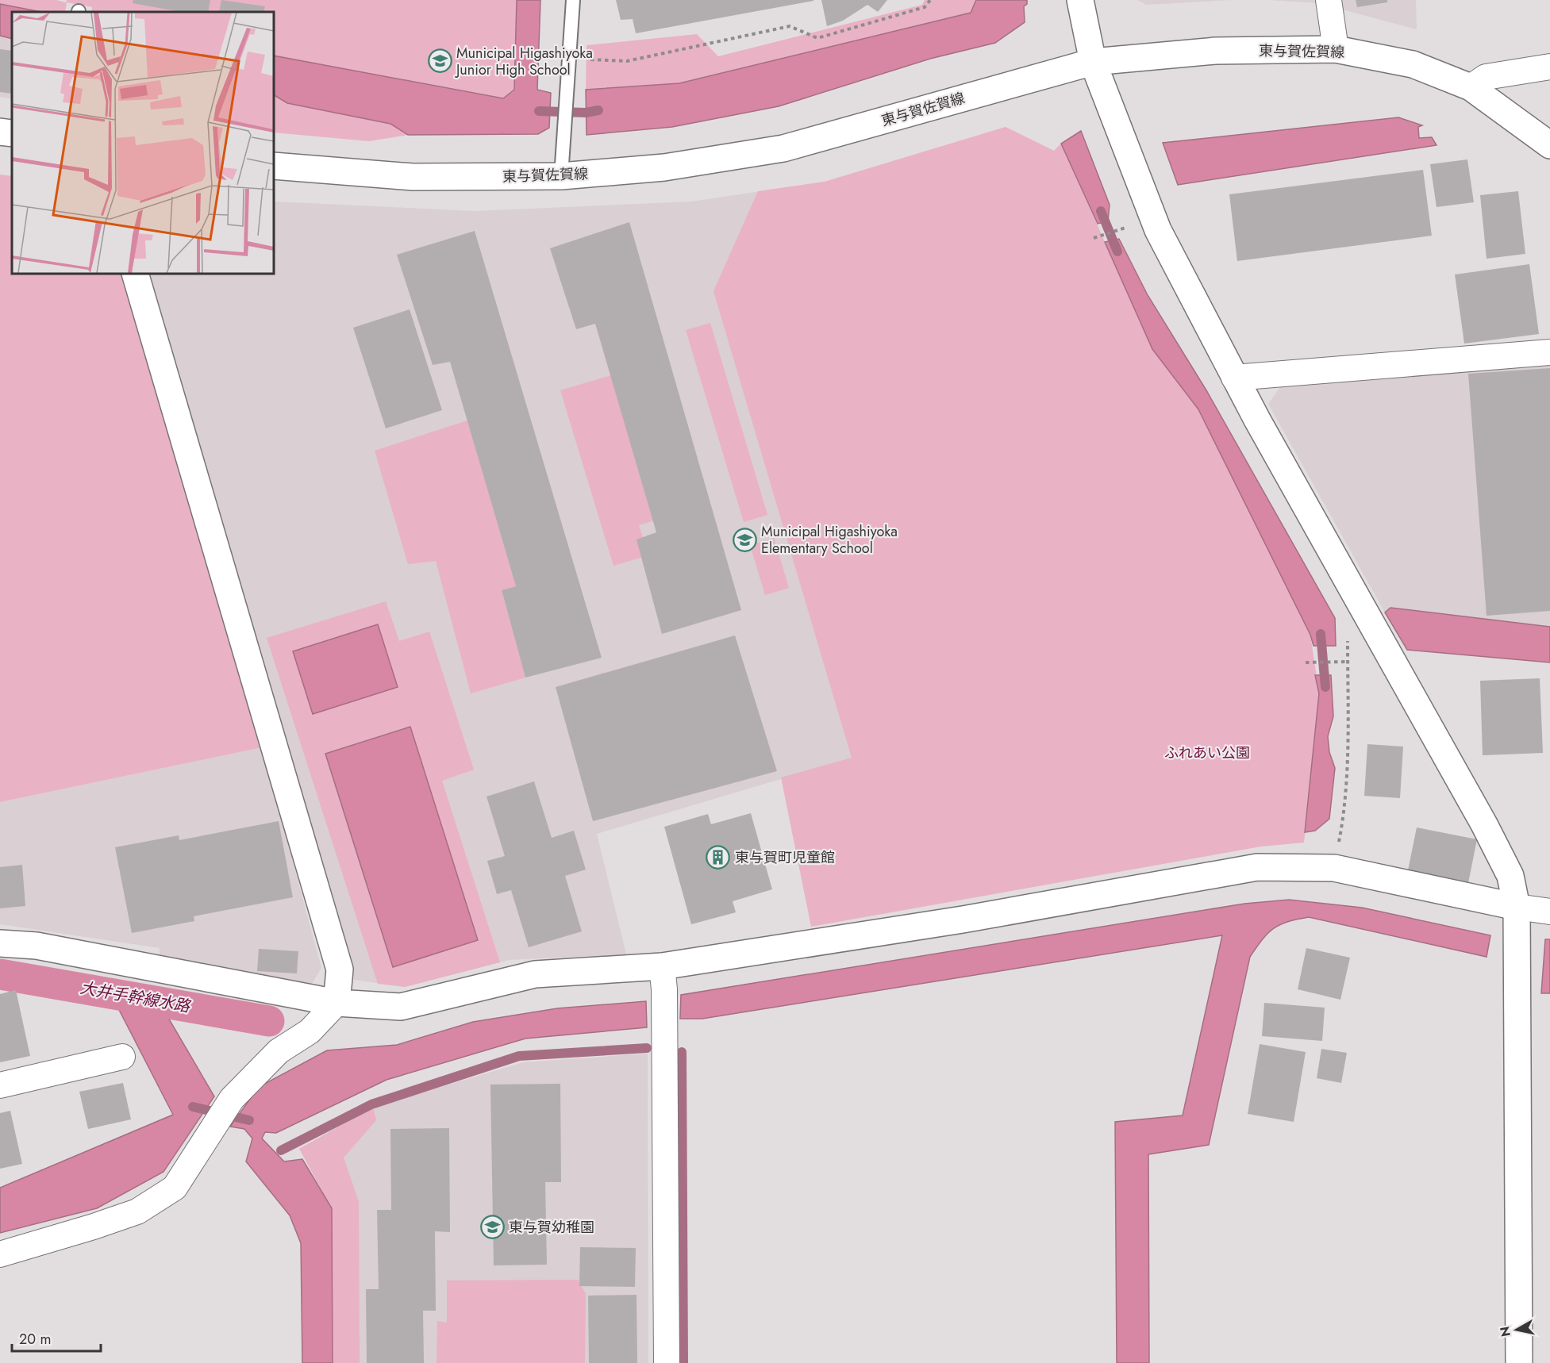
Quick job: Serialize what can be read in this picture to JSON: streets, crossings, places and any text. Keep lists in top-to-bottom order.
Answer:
{
  "streets": {
    "street": ["東与賀佐賀線"]
  },
  "water": ["大井手幹線水路"],
  "parks": ["ふれあい公園"],
  "places": {
    "school or university": ["Municipal Higashiyoka Junior High School", "Municipal Higashiyoka Elementary School", "東与賀幼稚園"],
    "building": ["東与賀町児童館"]
  },
  "scale_bar": "20 m",
  "north": "left"
}
